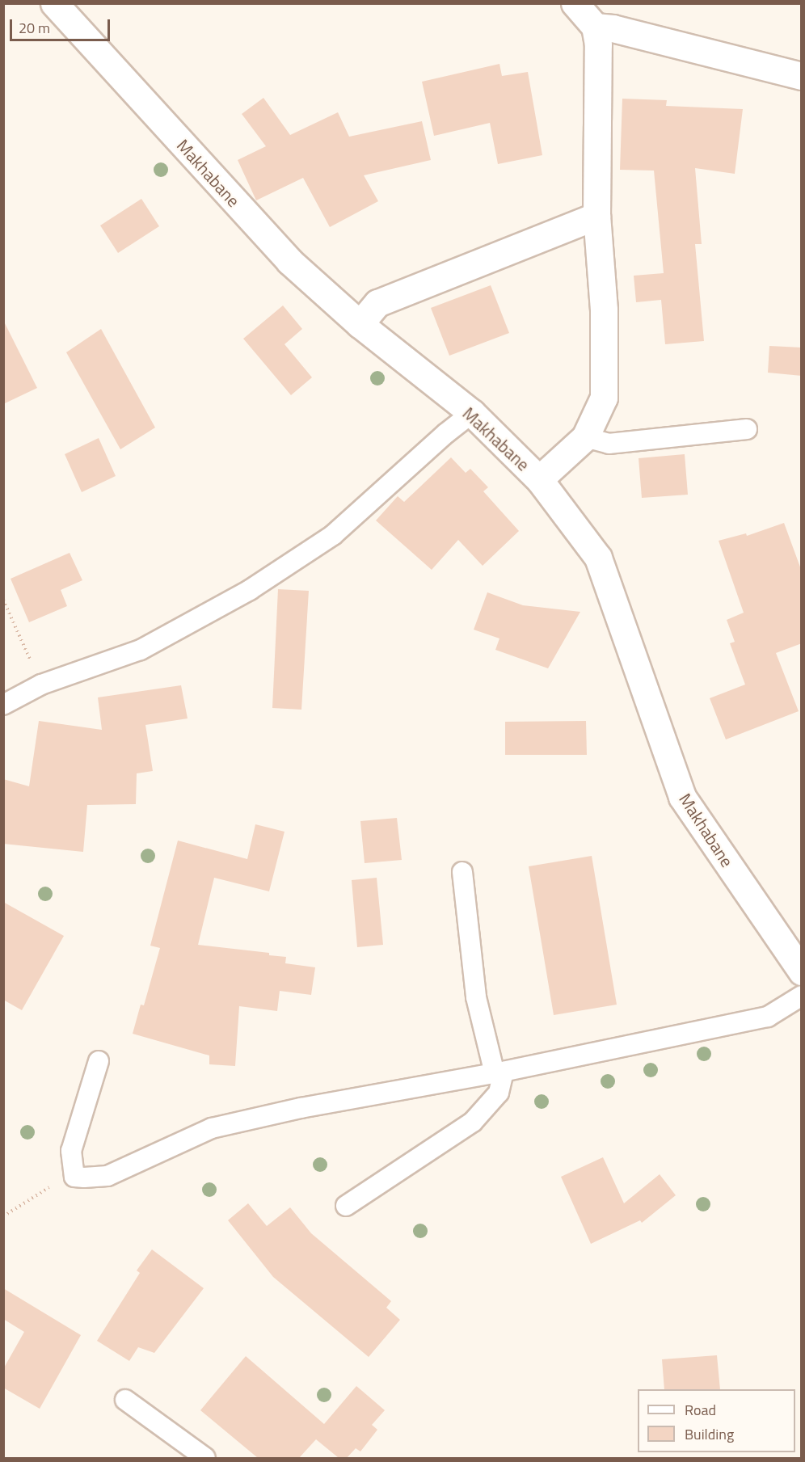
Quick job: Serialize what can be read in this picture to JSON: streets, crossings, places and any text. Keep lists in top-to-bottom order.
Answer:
{
  "streets": {
    "street": ["Makhabane"]
  },
  "legend": ["Road", "Building"],
  "scale_bar": "20 m"
}
